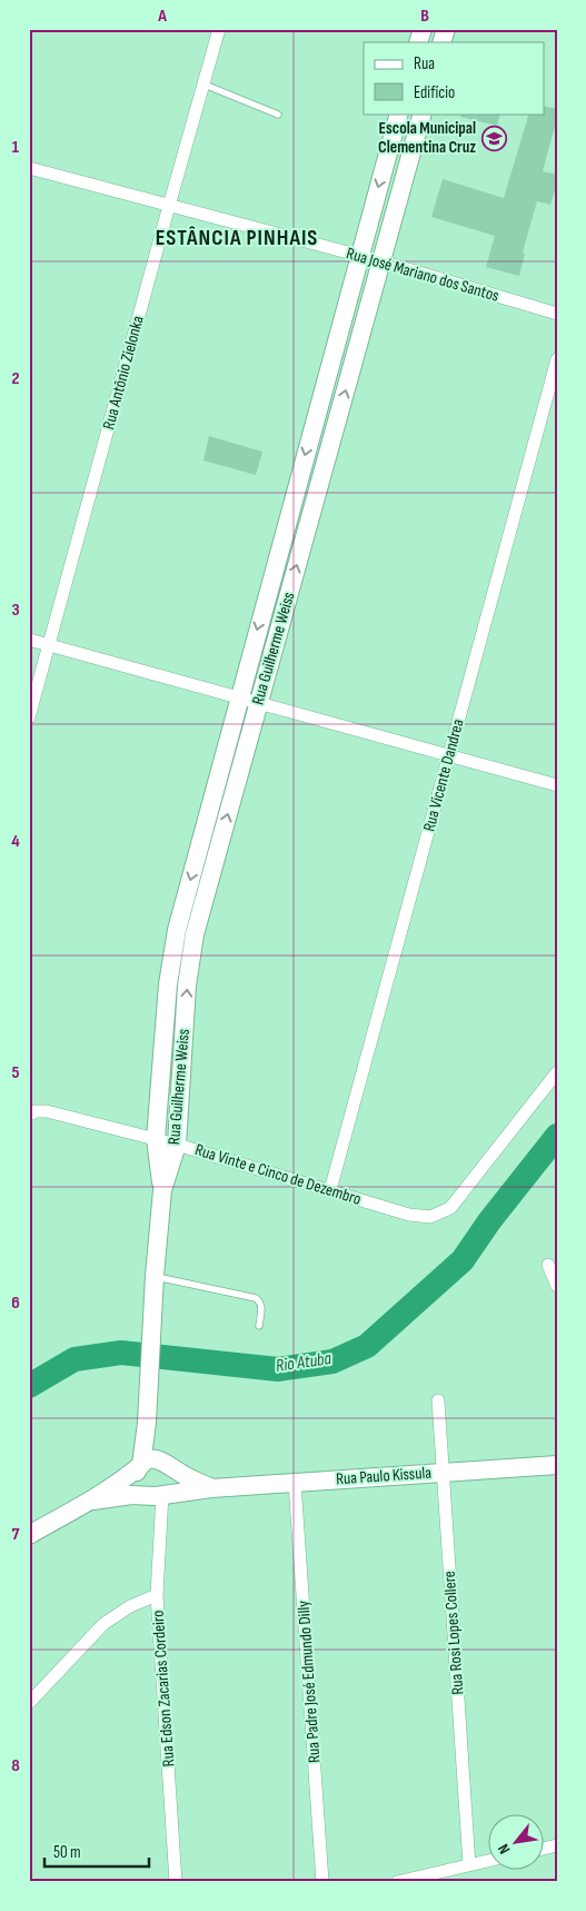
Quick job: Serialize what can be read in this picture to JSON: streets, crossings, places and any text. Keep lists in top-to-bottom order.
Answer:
{
  "streets": {
    "street": [
      "Rua José Mariano dos Santos",
      "Rua Antônio Zielonka",
      "Rua Guilherme Weiss",
      "Rua Vicente Dandrea",
      "Rua Vinte e Cinco de Dezembro",
      "Rua Paulo Kissula",
      "Rua Rosi Lopes Collere",
      "Rua Padre José Edmundo Dilly",
      "Rua Edson Zacarias Cordeiro"
    ]
  },
  "crossings": [
    ["Rua José Mariano dos Santos", "Rua Antônio Zielonka"],
    ["Rua José Mariano dos Santos", "Rua Guilherme Weiss"],
    ["Rua Guilherme Weiss", "Rua Vinte e Cinco de Dezembro"],
    ["Rua Vicente Dandrea", "Rua Vinte e Cinco de Dezembro"],
    ["Rua Paulo Kissula", "Rua Rosi Lopes Collere"],
    ["Rua Paulo Kissula", "Rua Padre José Edmundo Dilly"],
    ["Rua Paulo Kissula", "Rua Edson Zacarias Cordeiro"]
  ],
  "districts": ["ESTÂNCIA PINHAIS"],
  "water": ["Rio Atuba"],
  "places": {
    "school or university": ["Escola Municipal Clementina Cruz"]
  },
  "legend": ["Rua", "Edifício"],
  "scale_bar": "50 m",
  "north": "bottom left",
  "grid": {
    "columns": ["A", "B"],
    "rows": [
      "1",
      "2",
      "3",
      "4",
      "5",
      "6",
      "7",
      "8"
    ]
  }
}
